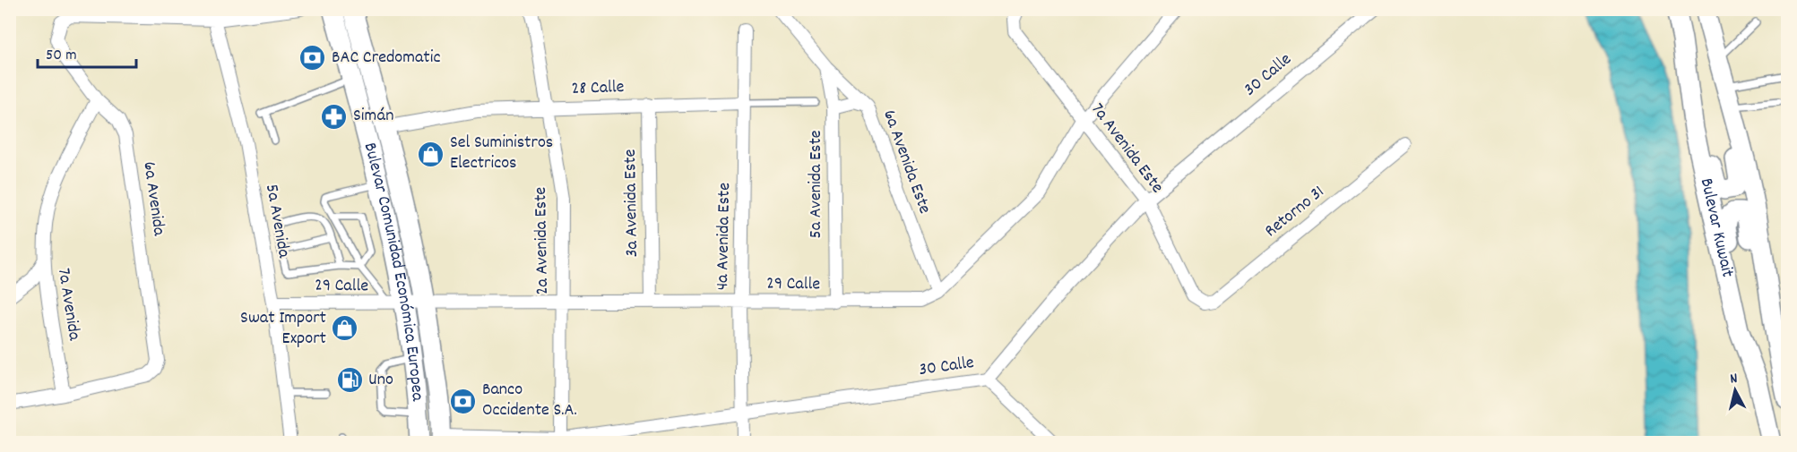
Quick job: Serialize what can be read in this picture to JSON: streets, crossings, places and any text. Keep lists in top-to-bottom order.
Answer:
{
  "streets": {
    "main road": ["Bulevar Kuwait", "Bulevar Comunidad Económica Europea"],
    "street": [
      "30 Calle",
      "28 Calle",
      "7a Avenida Este",
      "6a Avenida Este",
      "5a Avenida Este",
      "6a Avenida",
      "3a Avenida Este",
      "Retorno 31",
      "5a Avenida",
      "4a Avenida Este",
      "2a Avenida Este",
      "29 Calle",
      "7a Avenida"
    ]
  },
  "crossings": [
    ["30 Calle", "7a Avenida Este"],
    ["30 Calle", "4a Avenida Este"],
    ["30 Calle", "2a Avenida Este"],
    ["30 Calle", "Bulevar Comunidad Económica Europea"],
    ["28 Calle", "3a Avenida Este"],
    ["28 Calle", "4a Avenida Este"],
    ["28 Calle", "2a Avenida Este"],
    ["28 Calle", "Bulevar Comunidad Económica Europea"],
    ["7a Avenida Este", "Retorno 31"],
    ["7a Avenida Este", "29 Calle"],
    ["6a Avenida Este", "5a Avenida Este"],
    ["6a Avenida Este", "29 Calle"],
    ["5a Avenida Este", "29 Calle"],
    ["6a Avenida", "5a Avenida"],
    ["6a Avenida", "7a Avenida"],
    ["3a Avenida Este", "29 Calle"],
    ["5a Avenida", "29 Calle"],
    ["4a Avenida Este", "29 Calle"],
    ["2a Avenida Este", "29 Calle"],
    ["Bulevar Comunidad Económica Europea", "29 Calle"]
  ],
  "places": {
    "bank": ["BAC Credomatic", "Banco Occidente S.A."],
    "pharmacy": ["Simán"],
    "shop": ["Sel Suministros Electricos", "Swat Import Export"],
    "fuel station": ["Uno"]
  },
  "scale_bar": "50 m",
  "north": "top"
}
